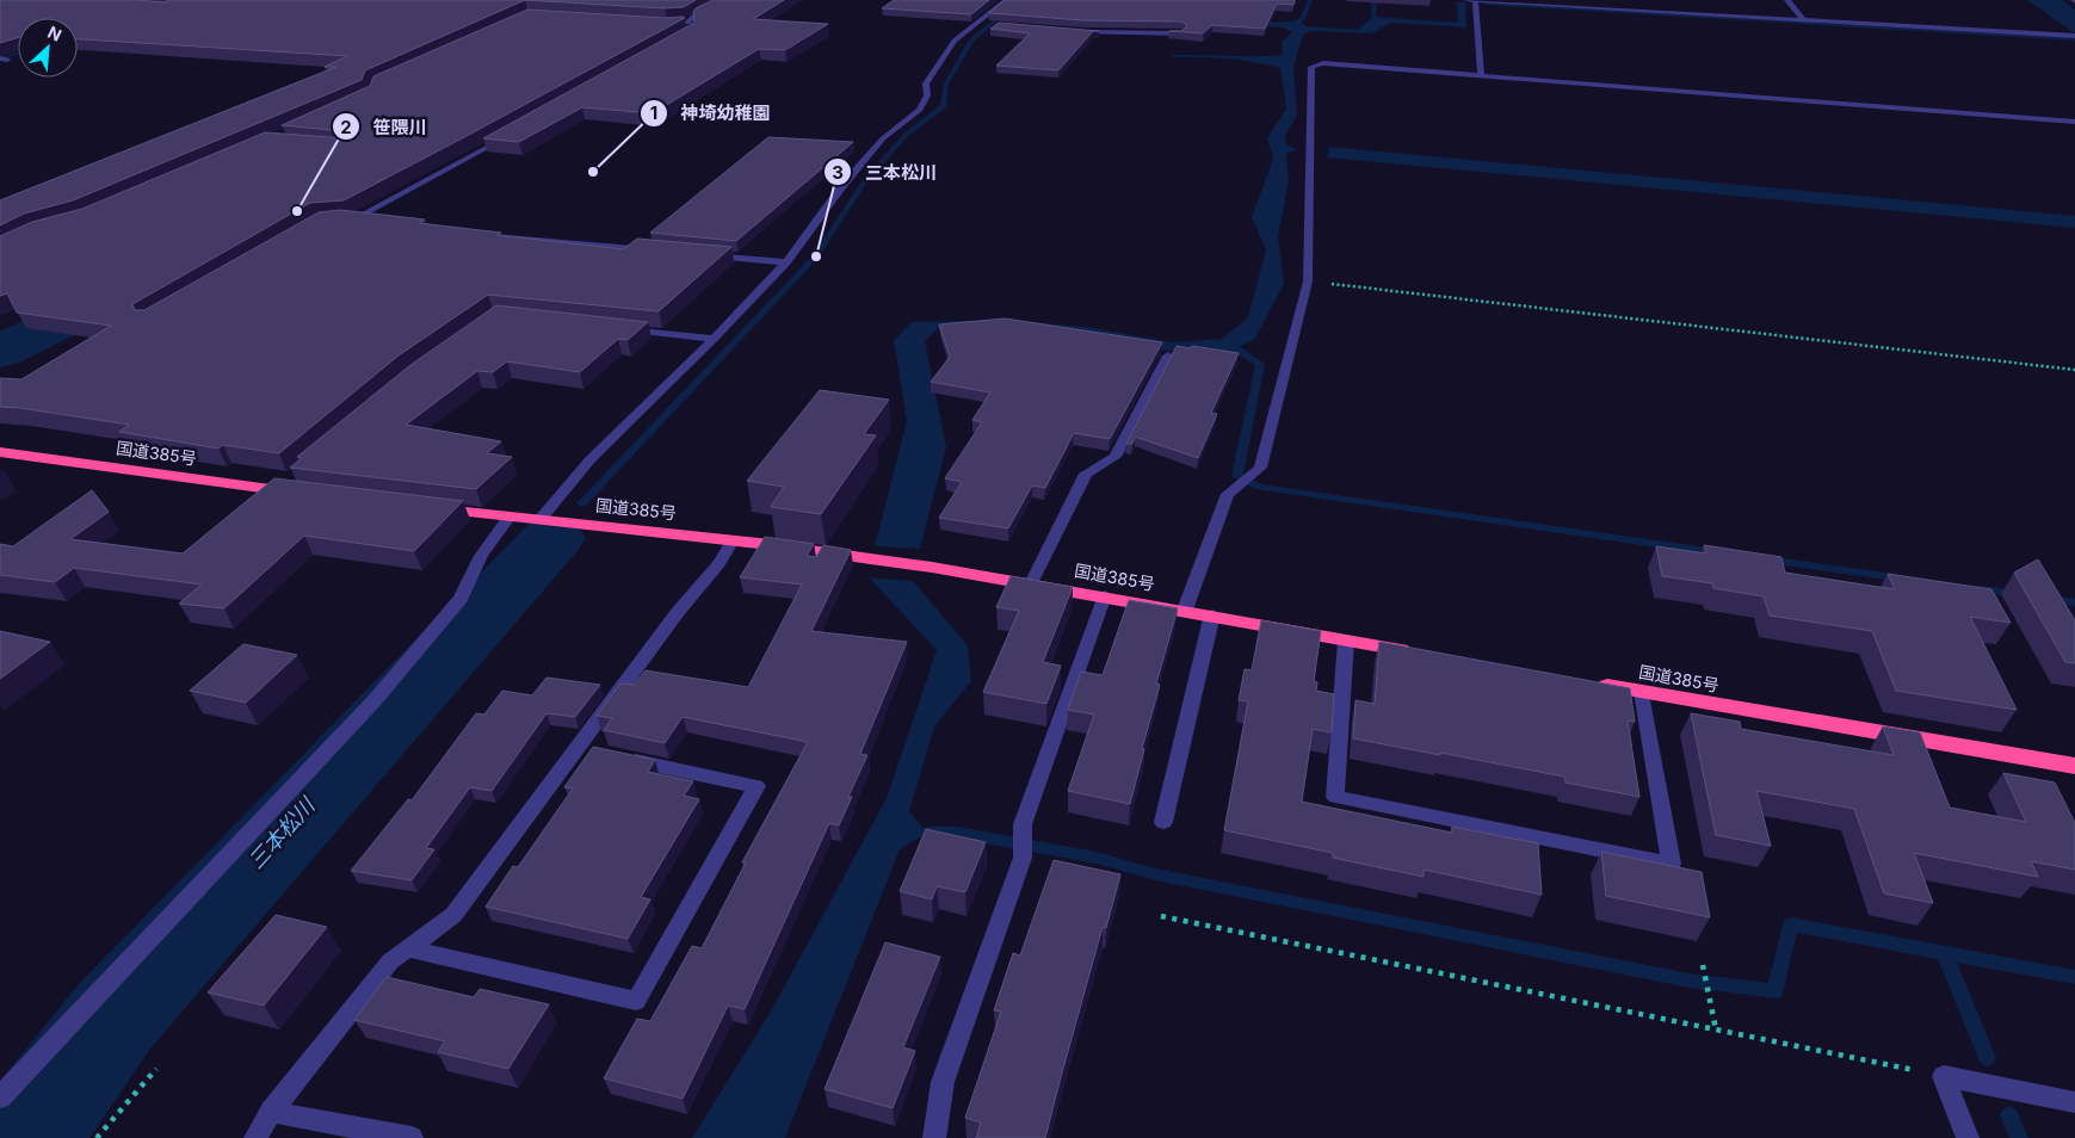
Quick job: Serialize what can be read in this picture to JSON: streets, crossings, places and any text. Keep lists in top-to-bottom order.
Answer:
{
  "streets": {
    "highway": ["国道385号"]
  },
  "water": ["三本松川"],
  "places": ["神埼幼稚園", "笹隈川", "三本松川"],
  "north": "top right"
}
